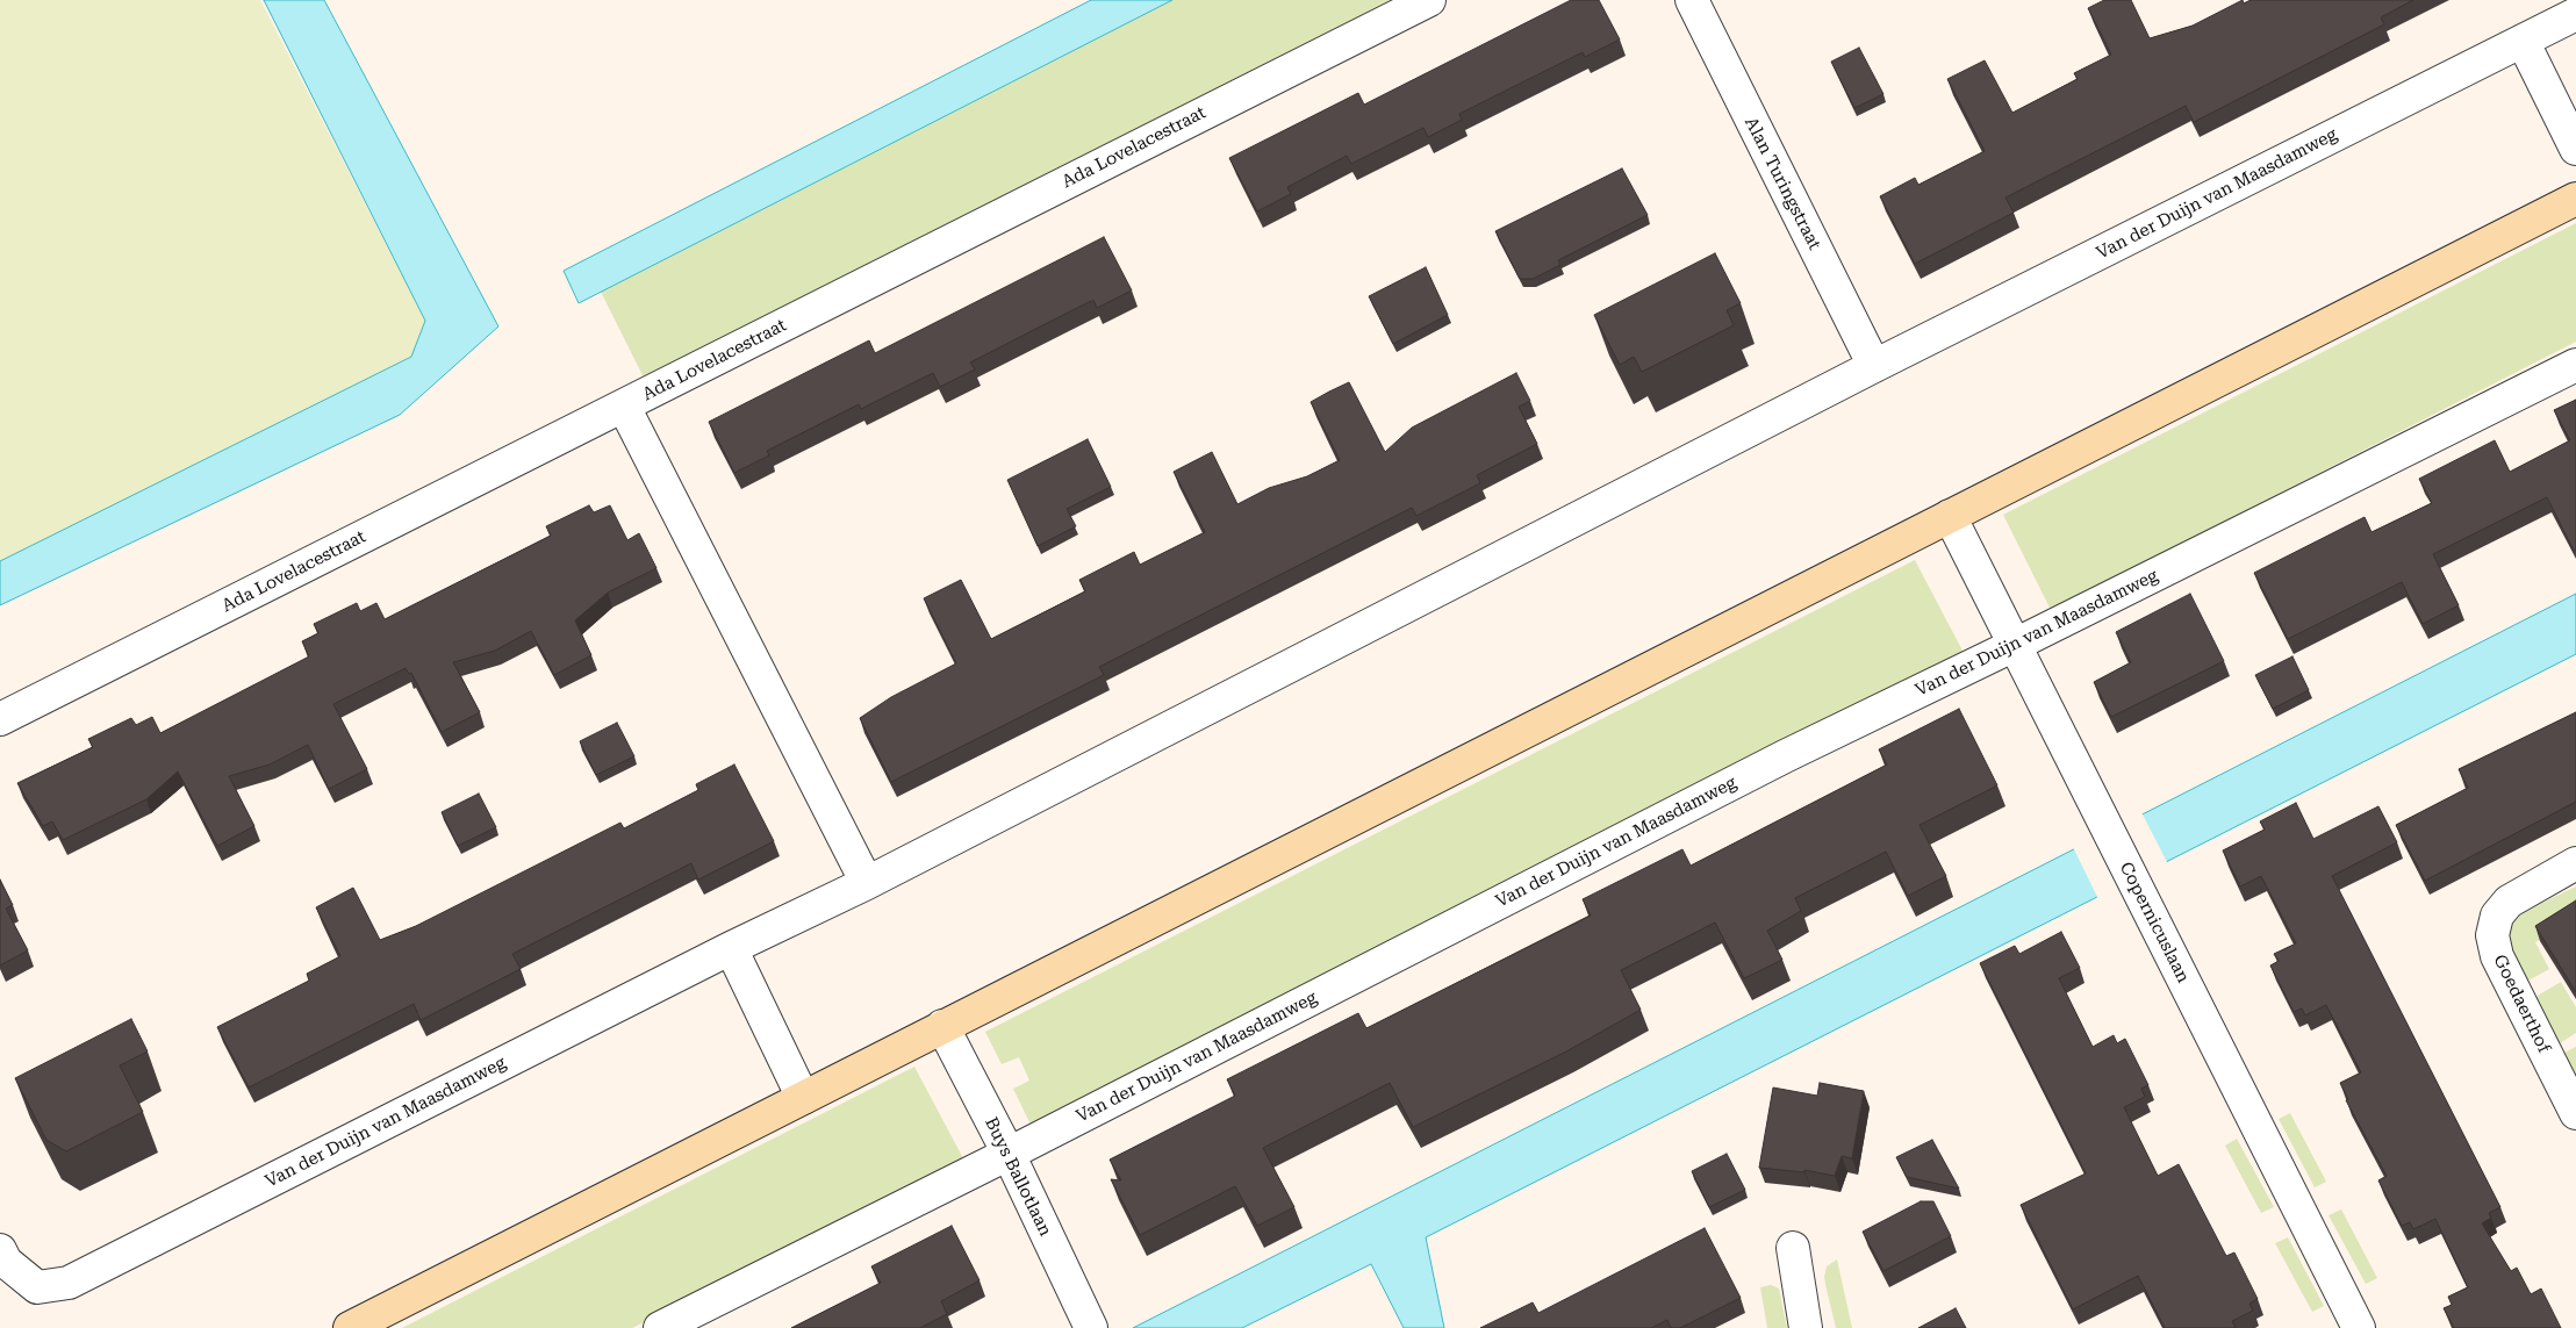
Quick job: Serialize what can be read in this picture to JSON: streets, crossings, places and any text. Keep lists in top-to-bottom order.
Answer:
{
  "streets": {
    "street": [
      "Ada Lovelacestraat",
      "Alan Turingstraat",
      "Van der Duijn van Maasdamweg",
      "Copernicuslaan",
      "Goedaerthof",
      "Buys Ballotlaan"
    ]
  },
  "crossings": [
    ["Alan Turingstraat", "Van der Duijn van Maasdamweg"],
    ["Van der Duijn van Maasdamweg", "Copernicuslaan"],
    ["Van der Duijn van Maasdamweg", "Buys Ballotlaan"]
  ]
}
